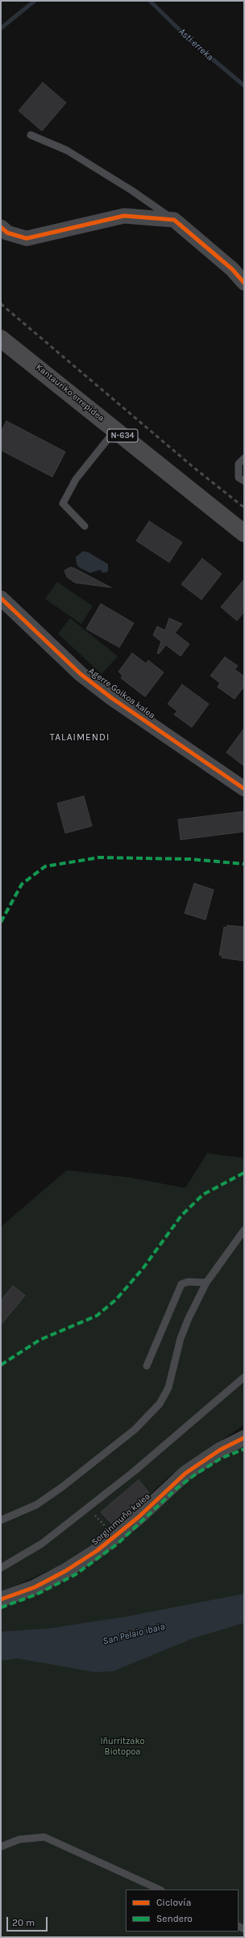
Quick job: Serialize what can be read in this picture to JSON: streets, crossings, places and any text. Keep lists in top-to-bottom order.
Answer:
{
  "streets": {
    "highway": ["Kantauriko errepidea", "N-634"],
    "street": ["Agerre Goikoa kalea", "Sorginmuño kalea"]
  },
  "districts": ["TALAIMENDI"],
  "water": ["Asti erreka", "San Pelaio ibaia"],
  "parks": ["Iñurritzako Biotopoa"],
  "legend": ["Ciclovía", "Sendero"],
  "scale_bar": "20 m"
}
